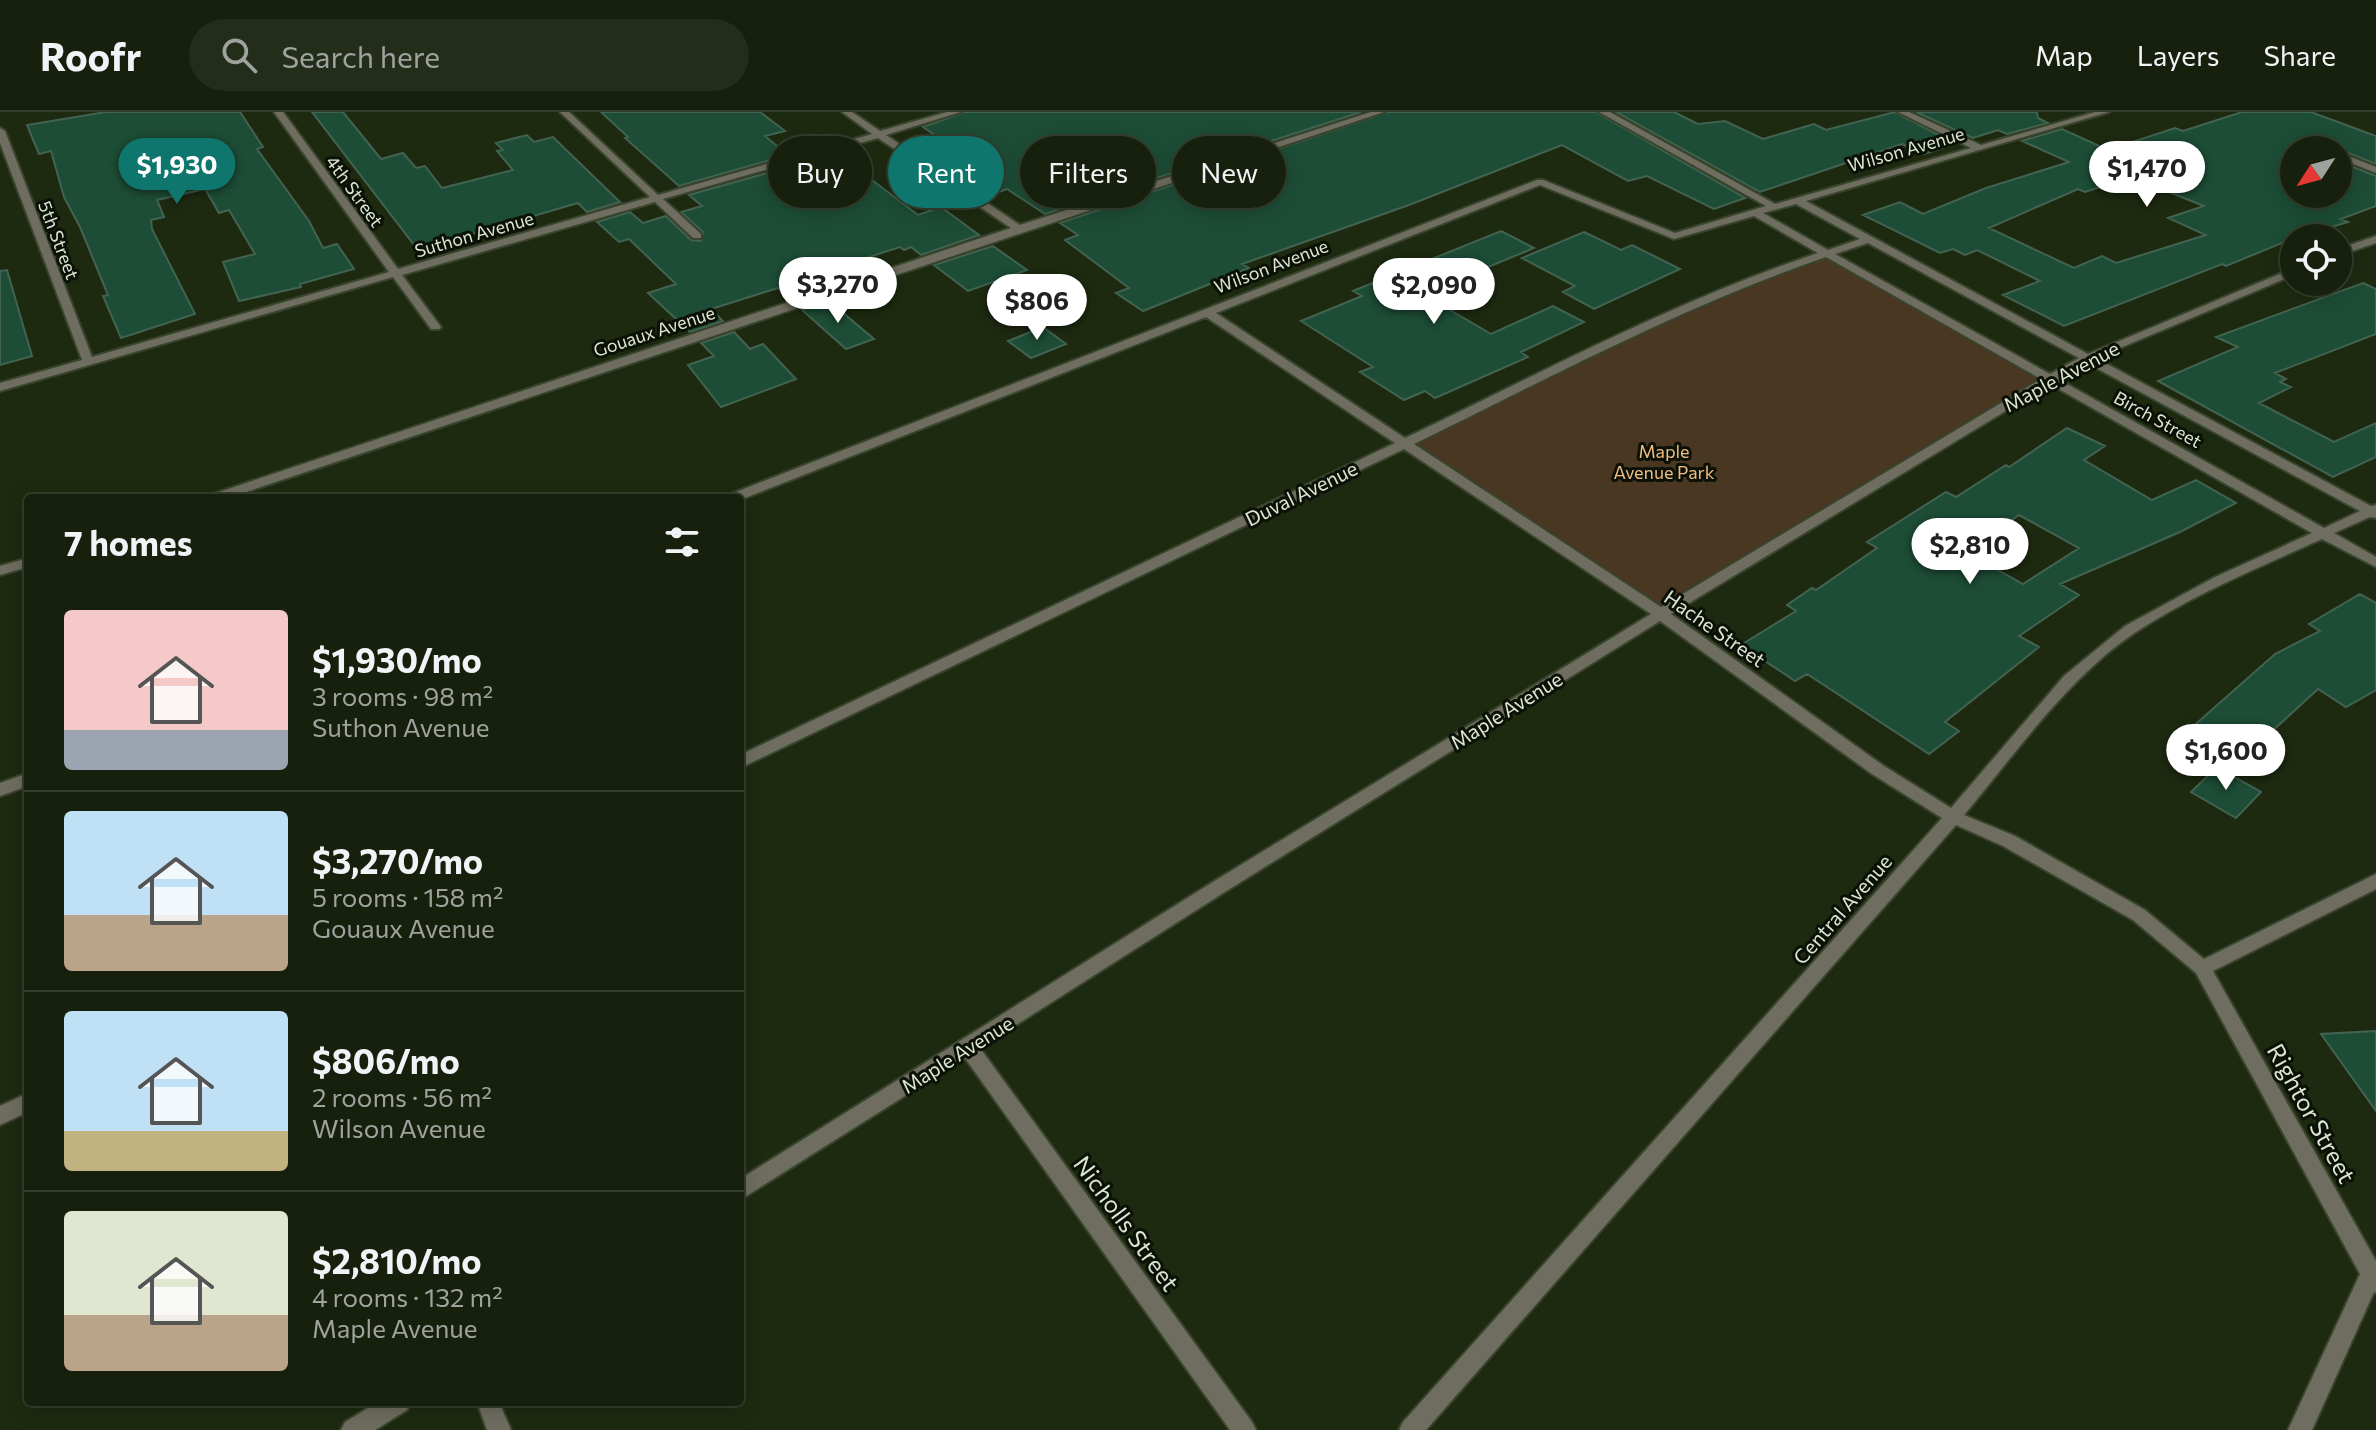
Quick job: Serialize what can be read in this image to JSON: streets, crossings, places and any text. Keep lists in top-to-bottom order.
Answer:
{
  "streets": {
    "street": [
      "Wilson Avenue",
      "4th Street",
      "Suthon Avenue",
      "5th Street",
      "Gouaux Avenue",
      "Maple Avenue",
      "Birch Street",
      "Duval Avenue",
      "Hache Street",
      "Central Avenue",
      "Rightor Street",
      "Nicholls Street"
    ]
  },
  "crossings": [
    ["Wilson Avenue", "Birch Street"],
    ["Wilson Avenue", "Hache Street"],
    ["4th Street", "Suthon Avenue"],
    ["Suthon Avenue", "5th Street"],
    ["Maple Avenue", "Birch Street"],
    ["Maple Avenue", "Hache Street"],
    ["Maple Avenue", "Nicholls Street"],
    ["Birch Street", "Duval Avenue"],
    ["Birch Street", "Central Avenue"],
    ["Duval Avenue", "Hache Street"],
    ["Hache Street", "Central Avenue"],
    ["Hache Street", "Rightor Street"]
  ],
  "parks": ["Maple Avenue Park"],
  "north": "bottom left",
  "page": {
    "header": "Roofr",
    "search": "Search here",
    "nav": ["Map", "Layers", "Share"],
    "chip": [
      "Buy",
      "Rent",
      "Filters",
      "New"
    ],
    "price": [
      "$1,930",
      "$1,470",
      "$3,270",
      "$2,090",
      "$806",
      "$2,810",
      "$1,600"
    ],
    "heading": "7 homes",
    "list": [
      {
        "name": "$1,930/mo",
        "note": "3 rooms · 98 m² · Suthon Avenue"
      },
      {
        "name": "$3,270/mo",
        "note": "5 rooms · 158 m² · Gouaux Avenue"
      },
      {
        "name": "$806/mo",
        "note": "2 rooms · 56 m² · Wilson Avenue"
      },
      {
        "name": "$2,810/mo",
        "note": "4 rooms · 132 m² · Maple Avenue"
      }
    ]
  }
}
